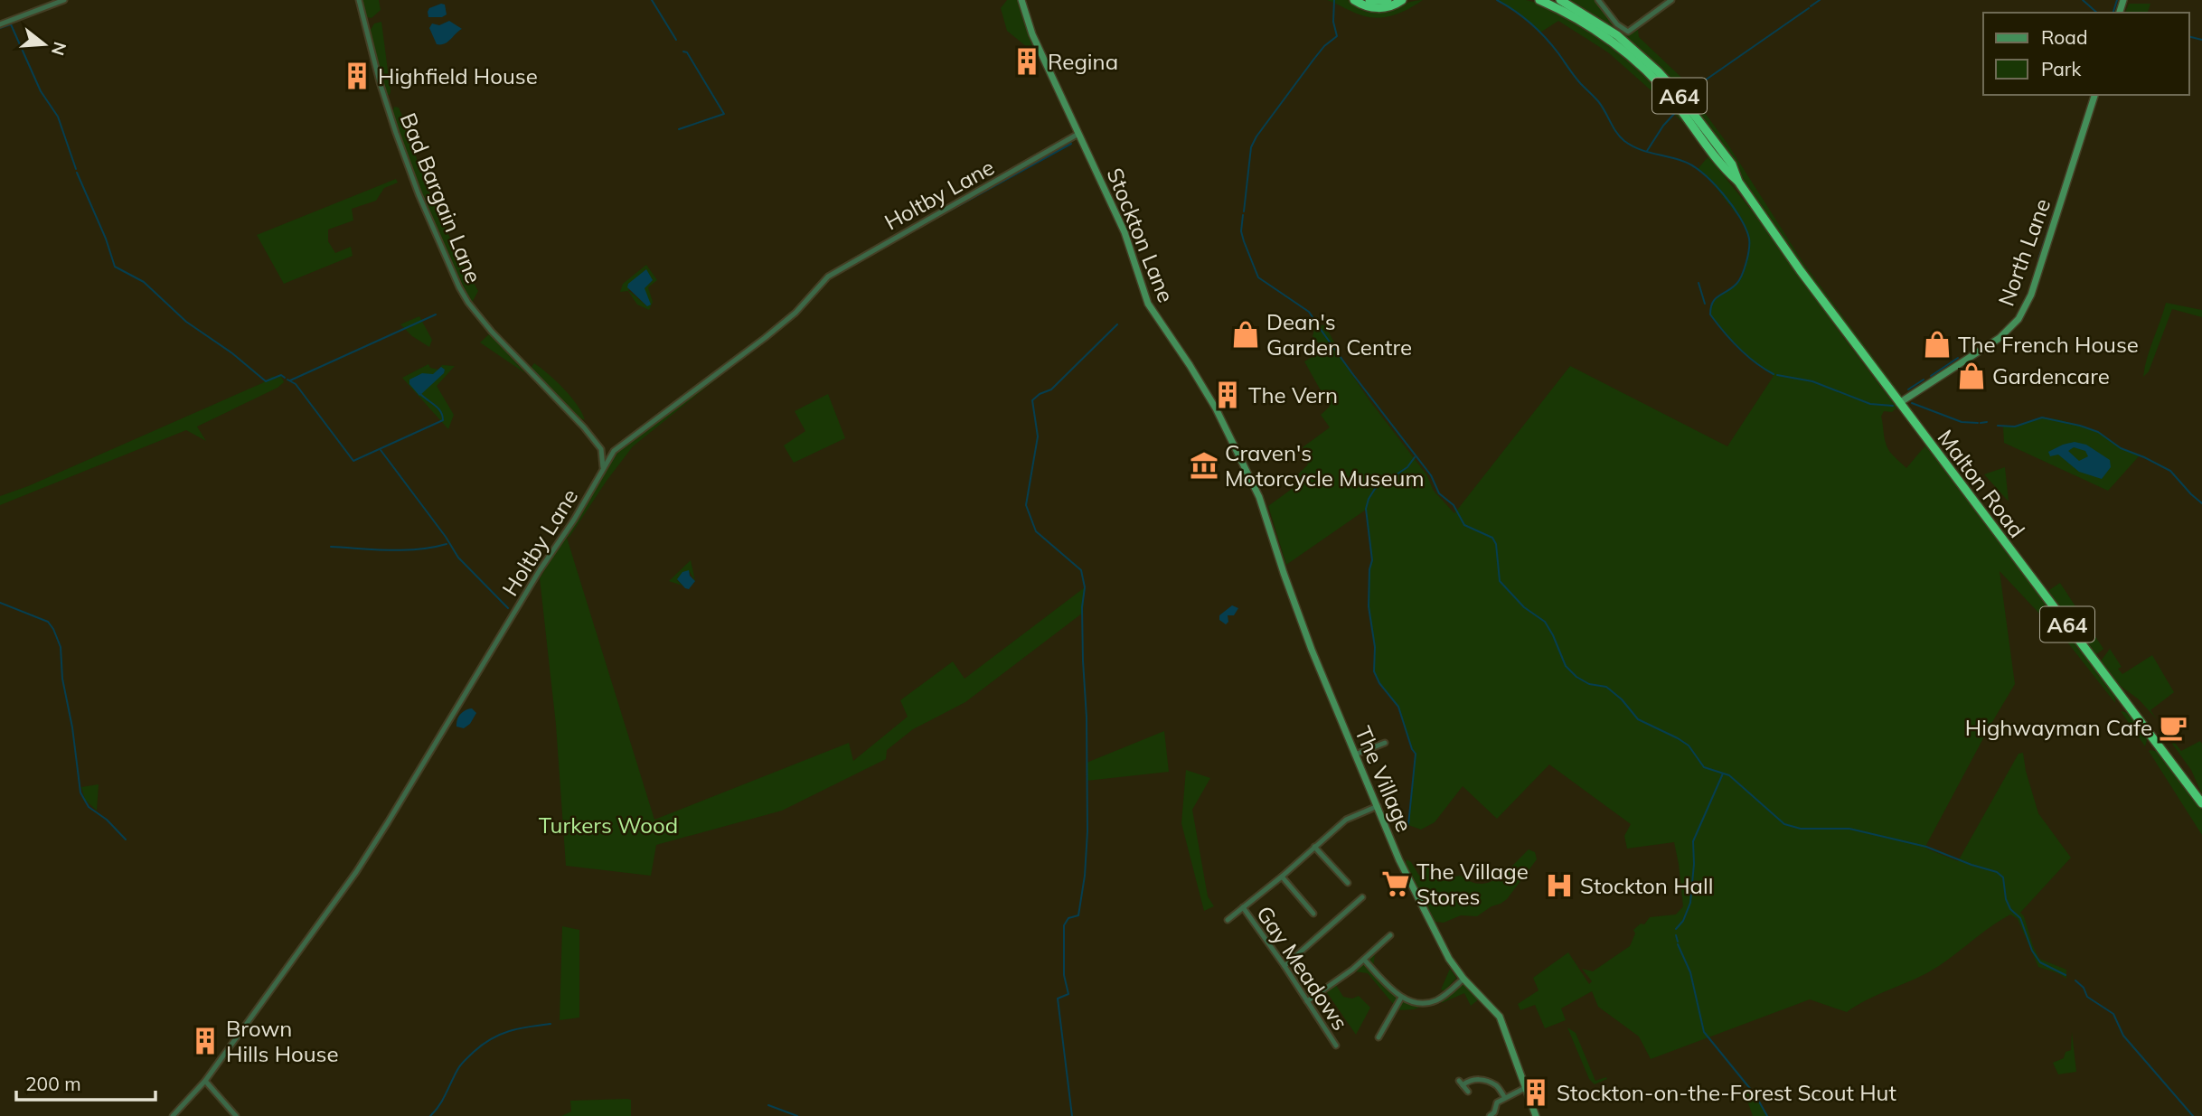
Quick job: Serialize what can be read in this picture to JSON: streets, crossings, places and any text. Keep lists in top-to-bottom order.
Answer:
{
  "streets": {
    "highway": ["A64", "Malton Road"],
    "street": [
      "Holtby Lane",
      "Bad Bargain Lane",
      "Stockton Lane",
      "North Lane",
      "The Village",
      "Gay Meadows"
    ]
  },
  "crossings": [
    ["A64", "Malton Road"],
    ["Holtby Lane", "Stockton Lane"],
    ["Stockton Lane", "The Village"],
    ["North Lane", "Malton Road"]
  ],
  "parks": ["Turkers Wood"],
  "places": {
    "building": [
      "Regina",
      "Highfield House",
      "The Vern",
      "Brown Hills House",
      "Stockton-on-the-Forest Scout Hut"
    ],
    "shop": ["Dean's Garden Centre", "The French House", "Gardencare"],
    "museum": ["Craven's Motorcycle Museum"],
    "cafe": ["Highwayman Cafe"],
    "supermarket": ["The Village Stores"],
    "hospital": ["Stockton Hall"]
  },
  "legend": ["Road", "Park"],
  "scale_bar": "200 m",
  "north": "right"
}
